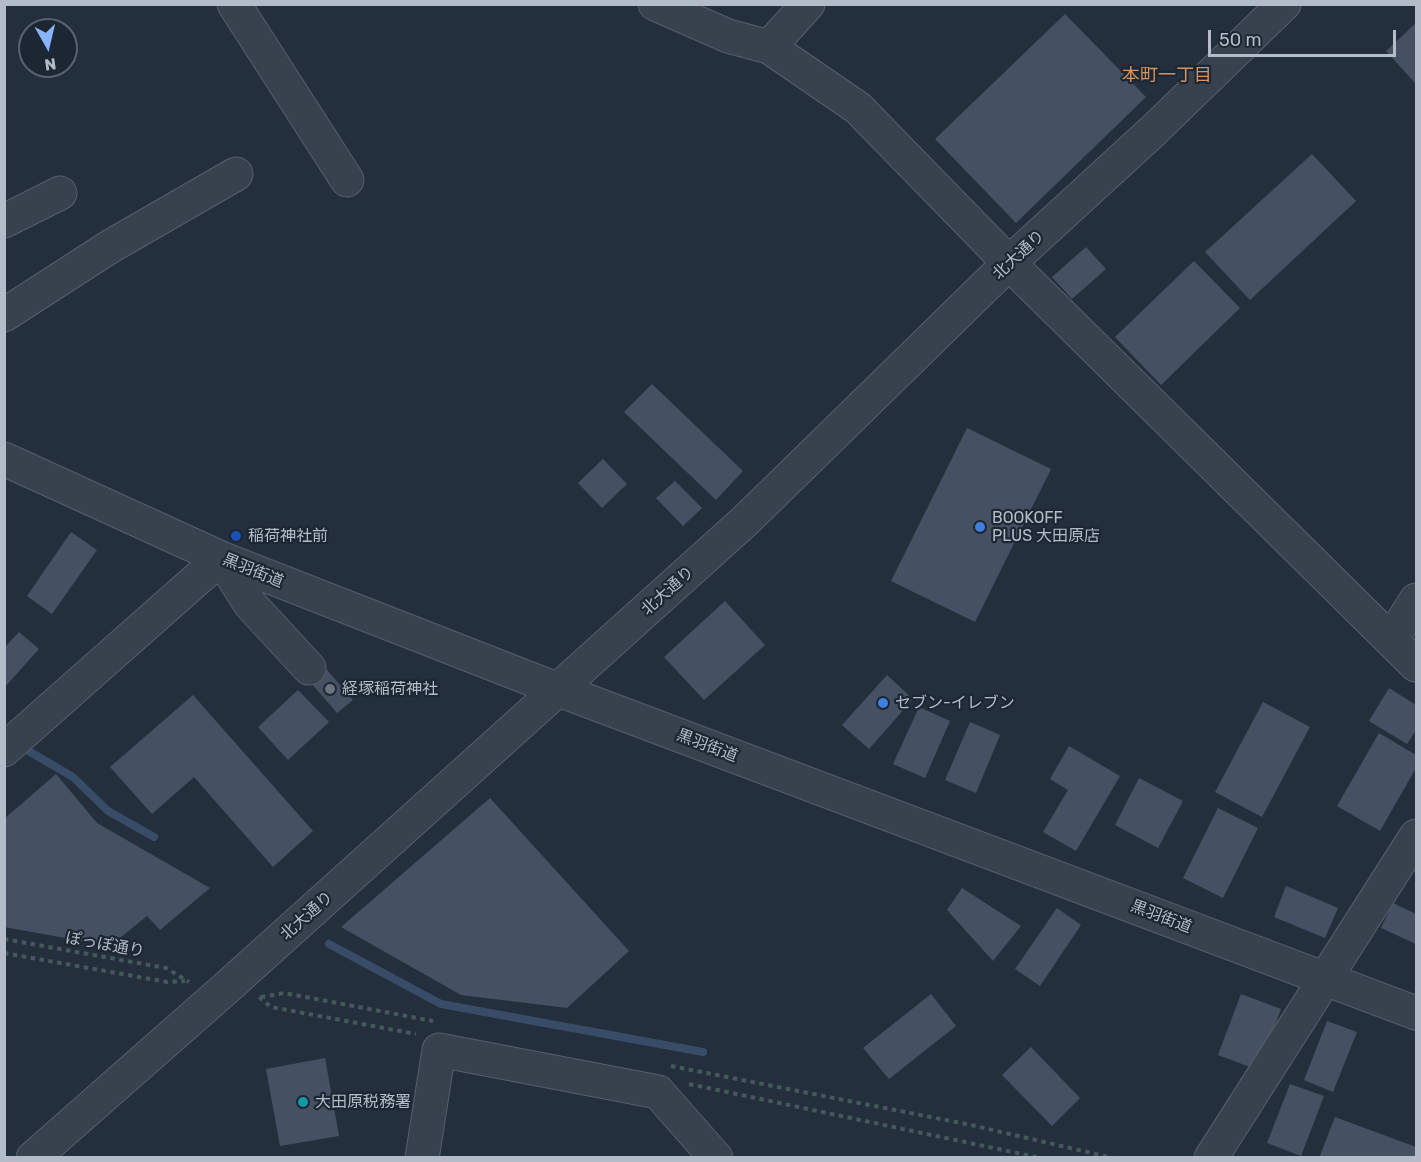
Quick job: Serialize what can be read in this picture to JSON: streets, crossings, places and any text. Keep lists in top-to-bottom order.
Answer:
{
  "streets": {
    "street": ["北大通り", "黒羽街道"],
    "path": ["ぽっぽ通り"]
  },
  "crossings": [
    ["北大通り", "黒羽街道"]
  ],
  "districts": ["本町一丁目"],
  "places": [
    "BOOKOFF PLUS 大田原店",
    "稲荷神社前",
    "経塚稲荷神社",
    "セブン-イレブン",
    "大田原税務署"
  ],
  "scale_bar": "50 m",
  "north": "bottom"
}
